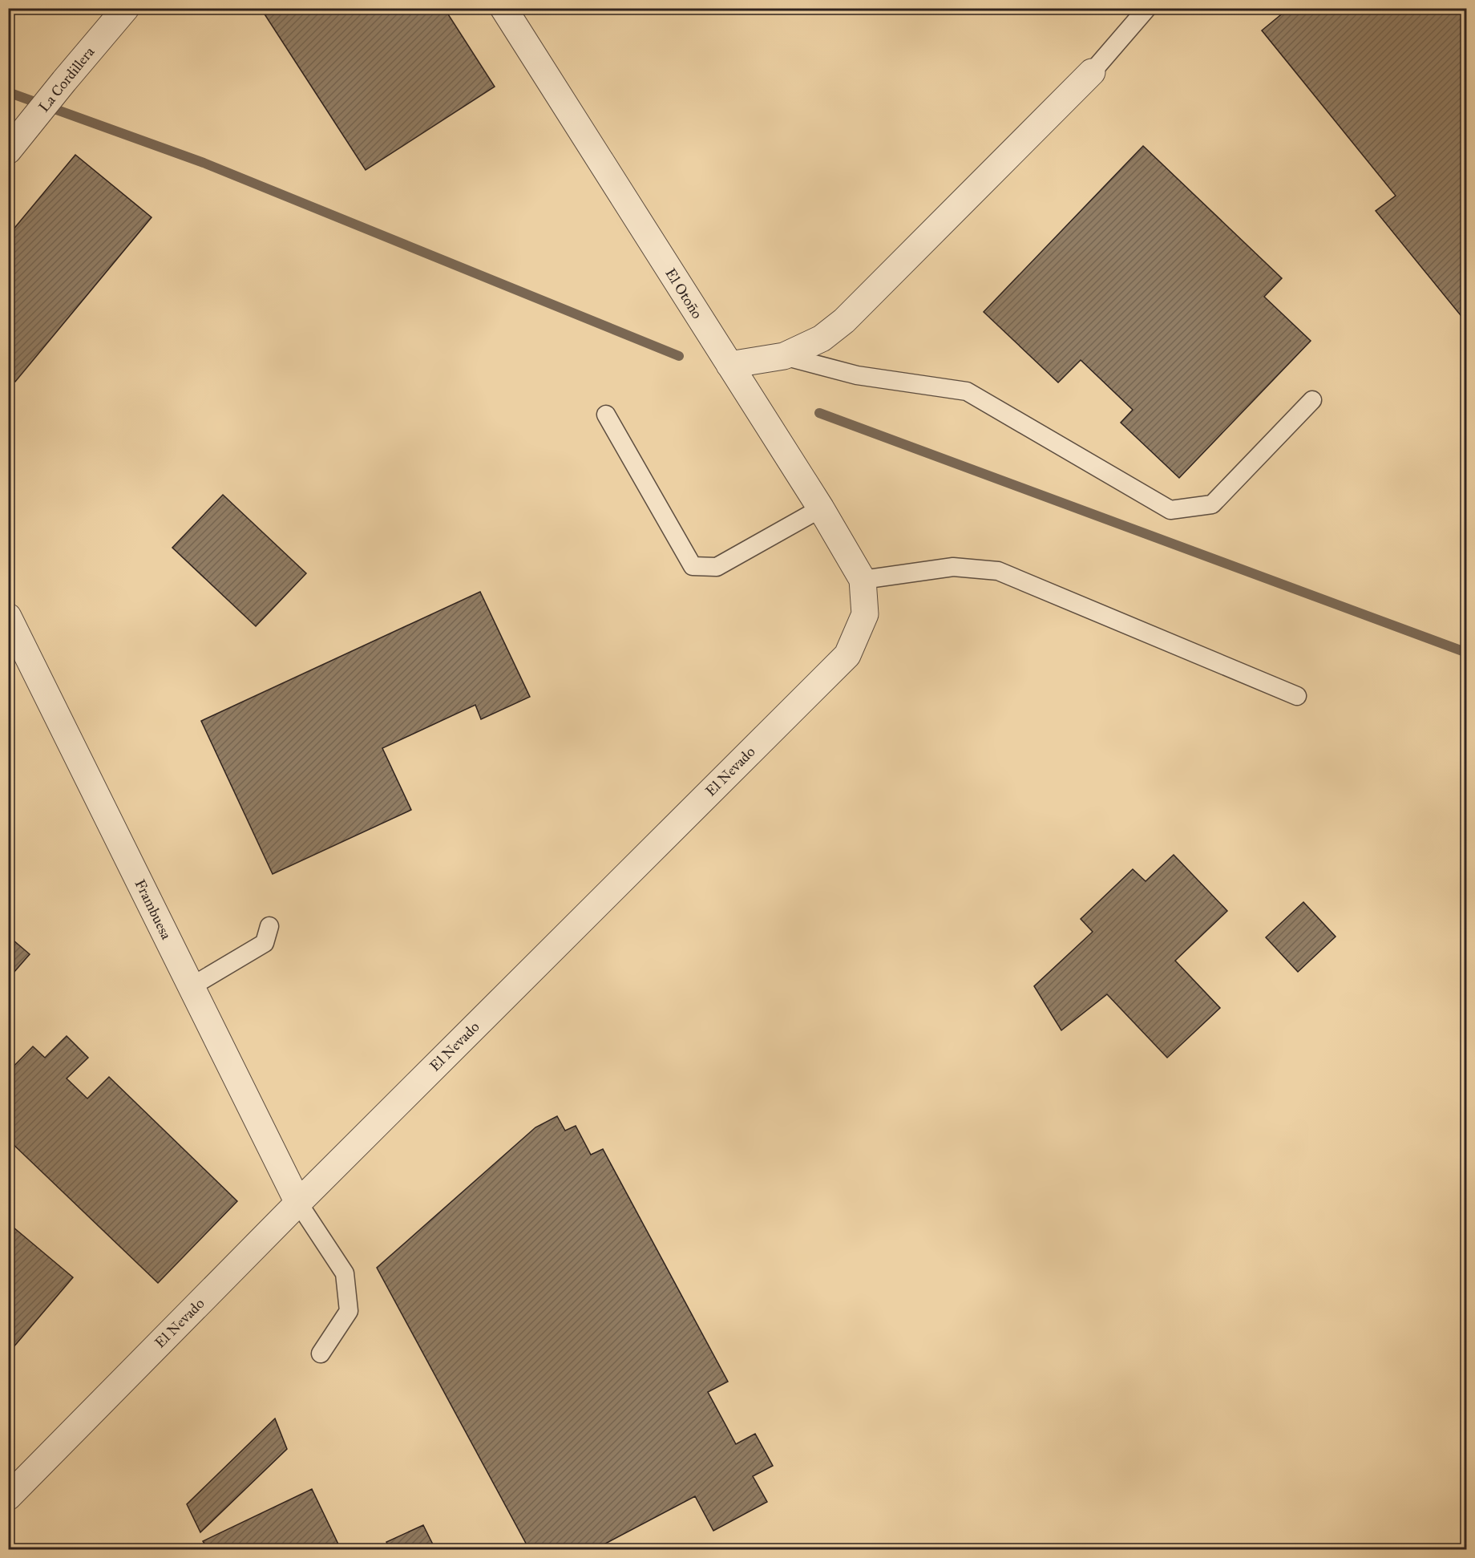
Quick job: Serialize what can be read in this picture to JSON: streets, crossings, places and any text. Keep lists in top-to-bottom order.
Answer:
{
  "streets": {
    "street": [
      "La Cordillera",
      "El Otoño",
      "El Nevado",
      "Frambuesa"
    ]
  },
  "crossings": [
    ["El Otoño", "El Nevado"],
    ["El Nevado", "Frambuesa"]
  ]
}
